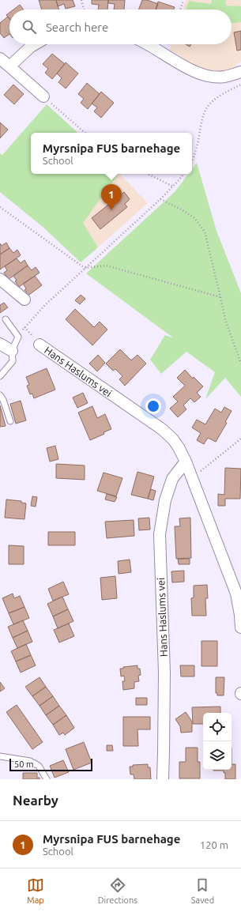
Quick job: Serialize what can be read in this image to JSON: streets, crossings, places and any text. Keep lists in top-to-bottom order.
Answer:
{
  "streets": {
    "street": ["Hans Haslums vei"]
  },
  "scale_bar": "50 m",
  "page": {
    "search": "Search here",
    "popup": ["Myrsnipa FUS barnehage", "School"],
    "pins": "1",
    "scale": "50 m",
    "heading": "Nearby",
    "list": [
      {
        "mark": "1",
        "name": "Myrsnipa FUS barnehage",
        "note": "School",
        "value": "120 m"
      }
    ],
    "nav": ["Map", "Directions", "Saved"]
  }
}
